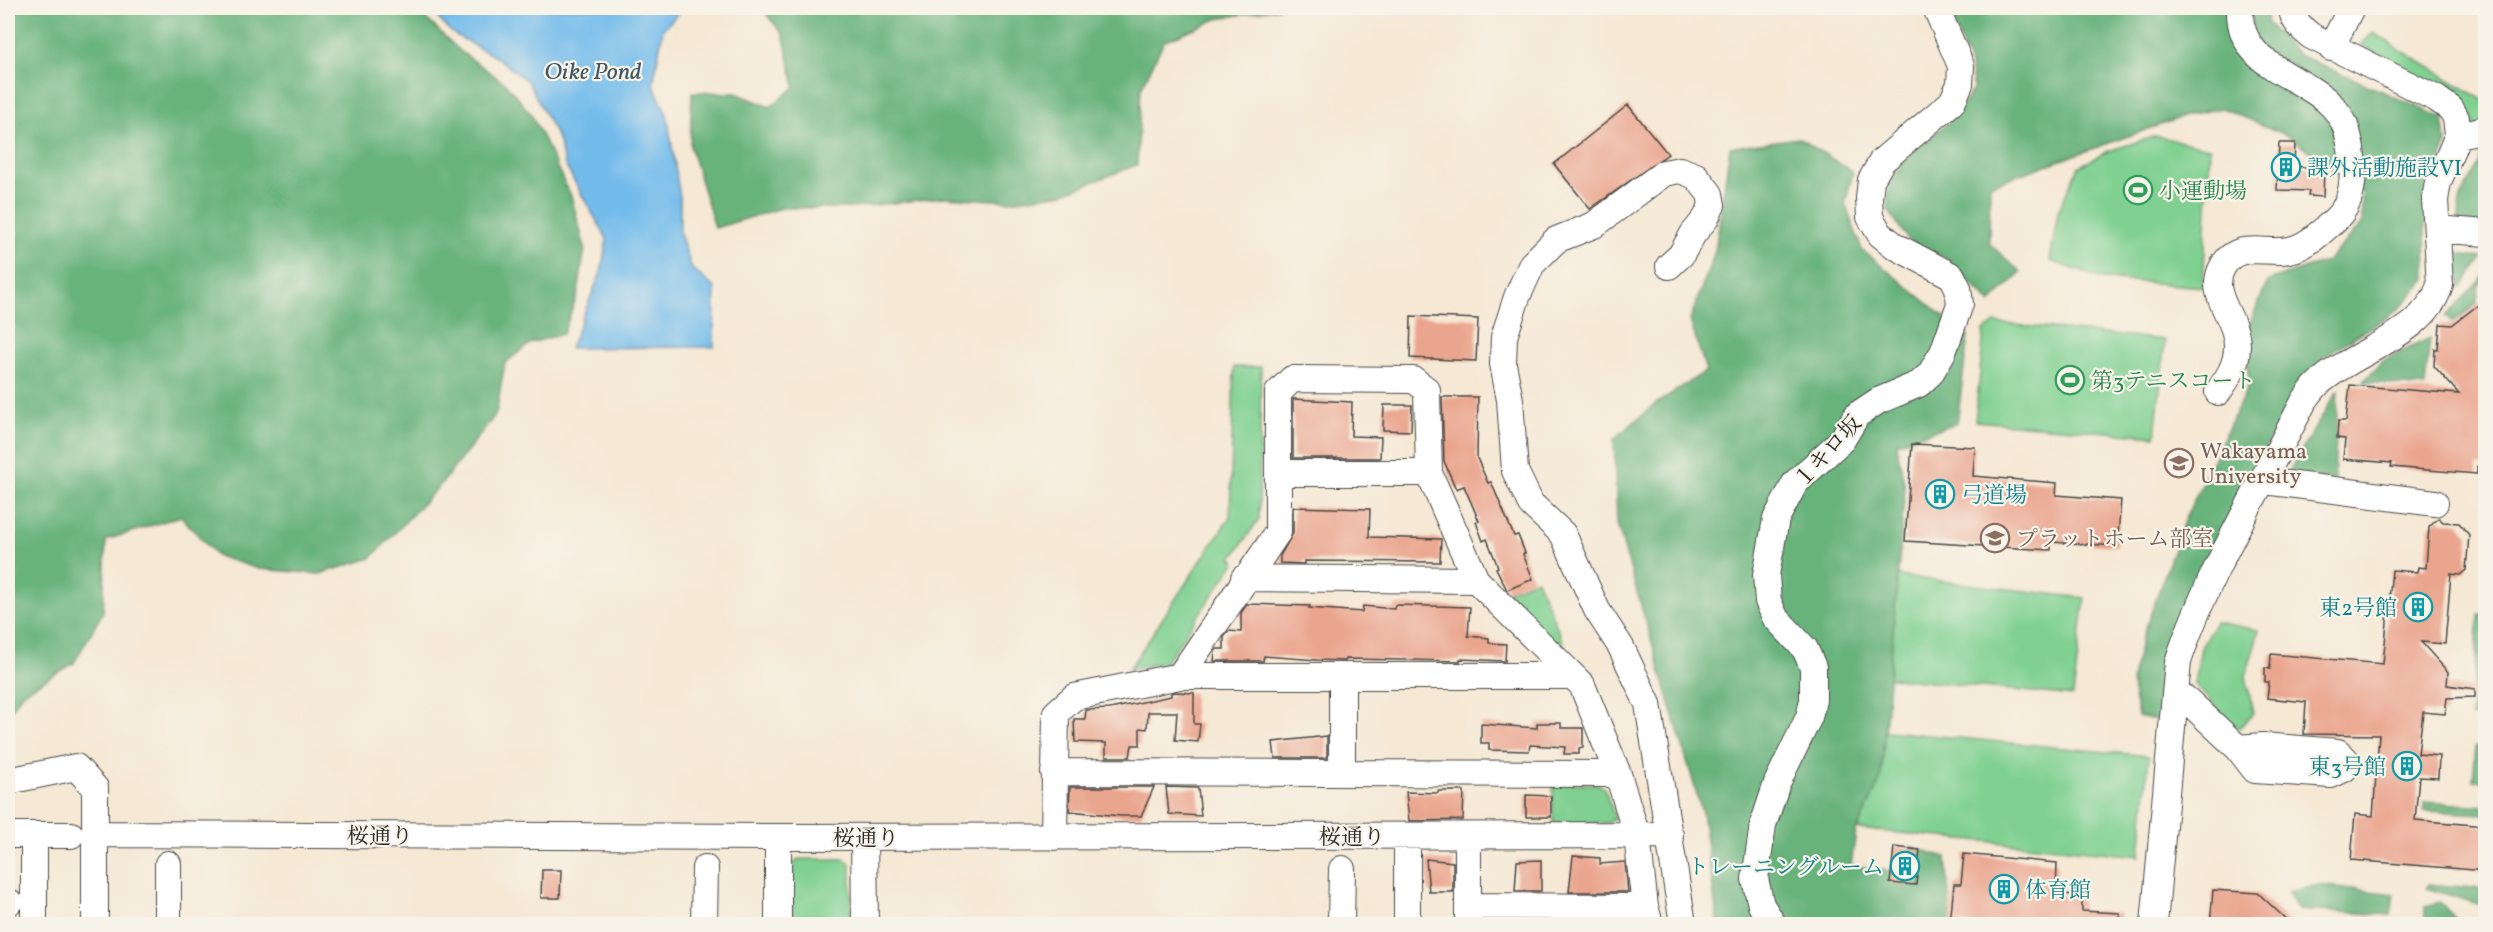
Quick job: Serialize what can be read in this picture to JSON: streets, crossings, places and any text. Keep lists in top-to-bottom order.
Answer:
{
  "streets": {
    "street": ["１キロ坂", "桜通り"]
  },
  "water": ["Oike Pond"],
  "places": {
    "building": [
      "課外活動施設VI",
      "弓道場",
      "東2号館",
      "東3号館",
      "トレーニングルーム",
      "体育館"
    ],
    "sports": ["小運動場", "第3テニスコート"],
    "school or university": ["Wakayama University", "プラットホーム部室"]
  }
}
